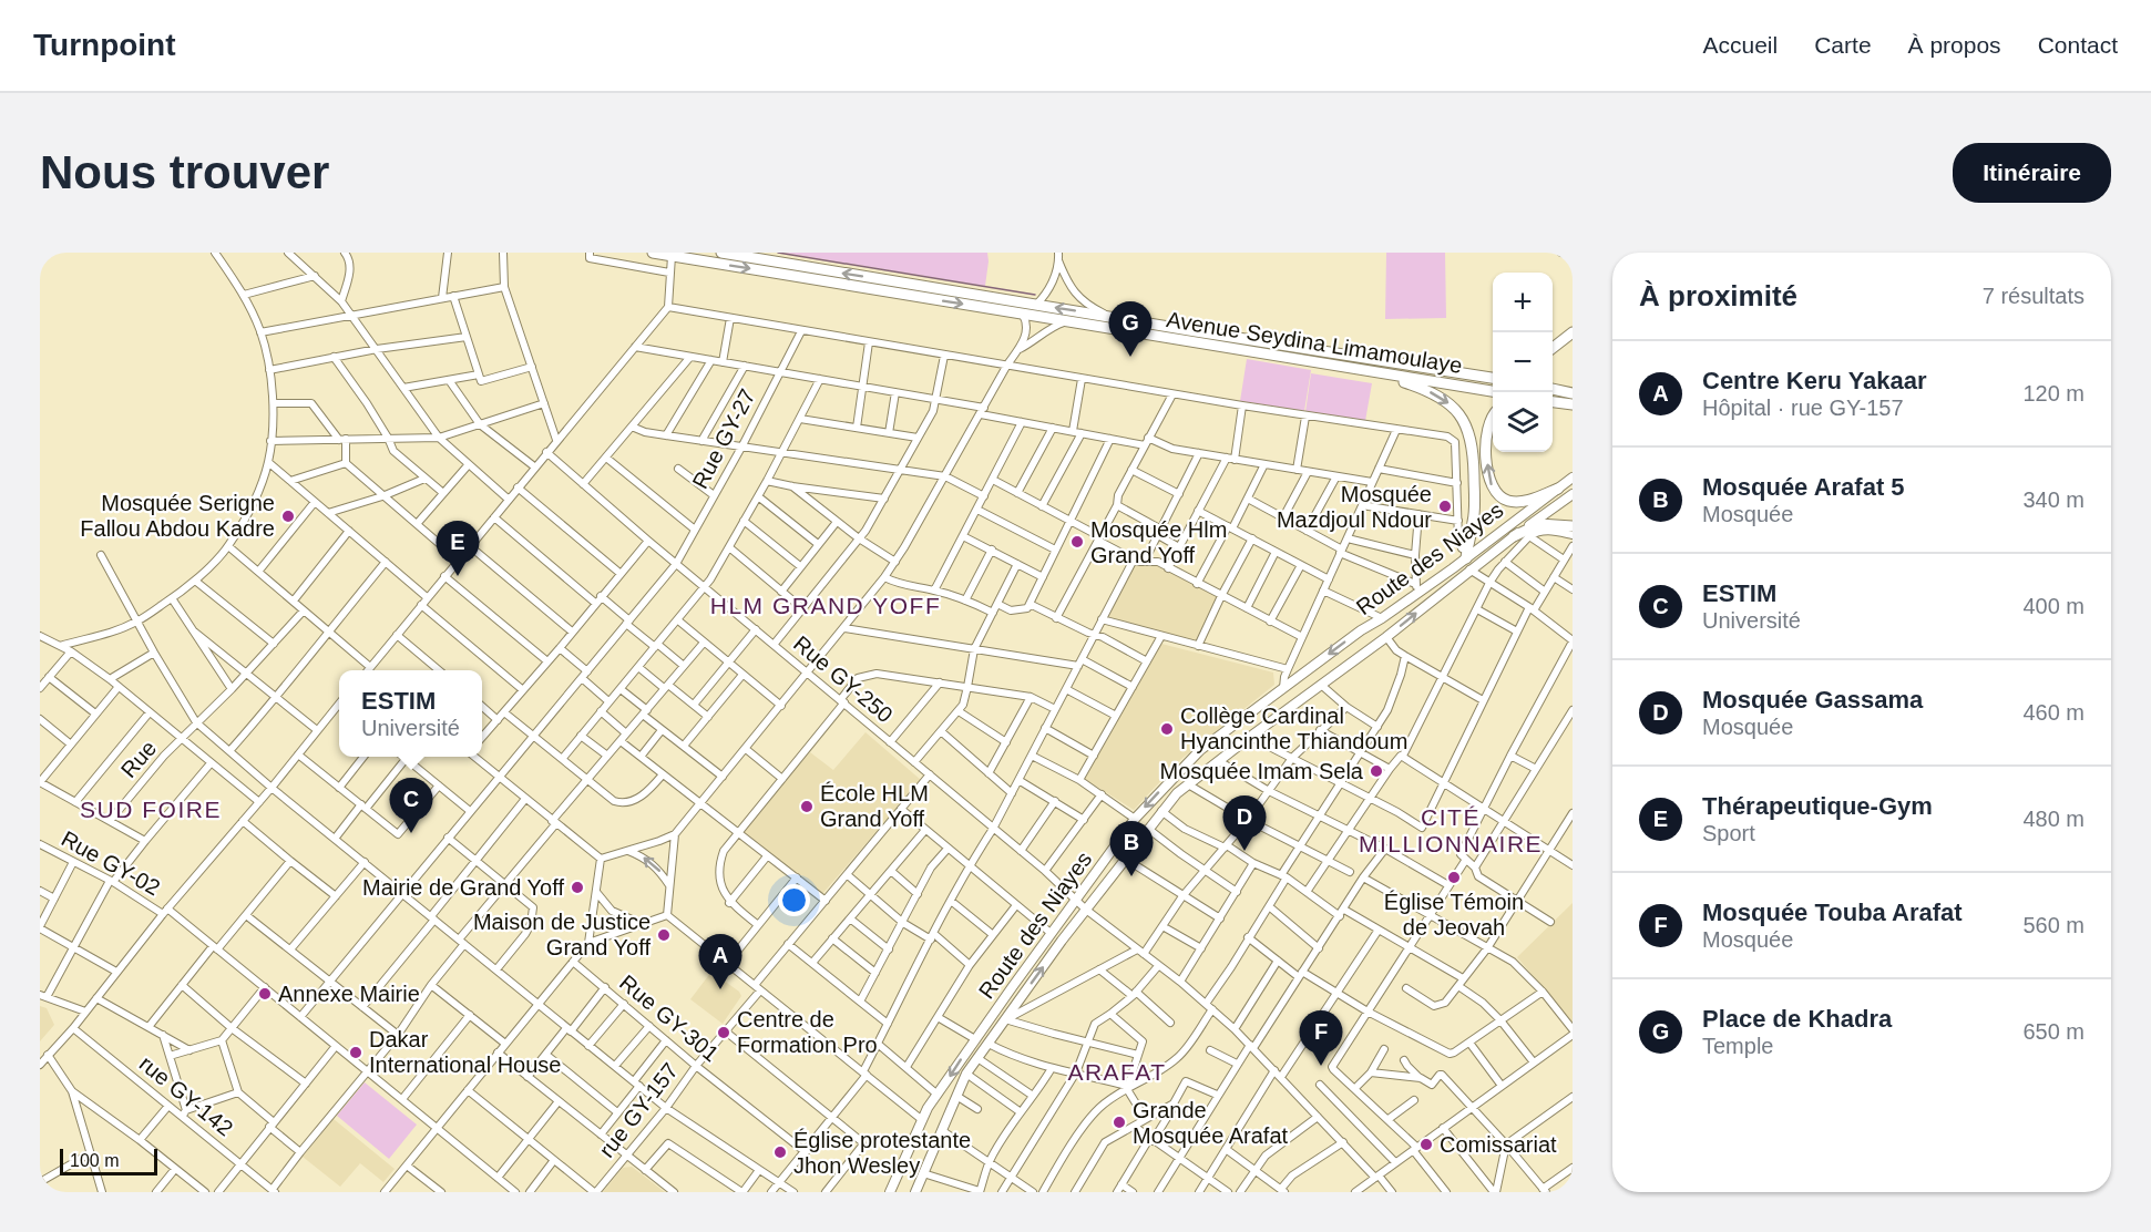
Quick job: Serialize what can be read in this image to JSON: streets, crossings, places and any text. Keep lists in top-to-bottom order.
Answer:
{
  "streets": {
    "highway": ["Avenue Seydina Limamoulaye"],
    "main road": ["Route des Niayes"],
    "street": [
      "Rue GY-27",
      "Rue GY-250",
      "Rue",
      "Rue GY-02",
      "Rue GY-301",
      "rue GY-142",
      "rue GY-157"
    ]
  },
  "crossings": [
    ["Rue GY-27", "Rue GY-250"],
    ["Rue GY-27", "Rue GY-02"],
    ["Route des Niayes", "Rue GY-250"],
    ["Rue GY-250", "rue GY-157"],
    ["Rue GY-301", "rue GY-157"]
  ],
  "districts": [
    "HLM GRAND YOFF",
    "SUD FOIRE",
    "CITÉ MILLIONNAIRE",
    "ARAFAT"
  ],
  "places": [
    "Mosquée Mazdjoul Ndour",
    "Mosquée Serigne Fallou Abdou Kadre",
    "Mosquée Hlm Grand Yoff",
    "Collège Cardinal Hyancinthe Thiandoum",
    "Mosquée Imam Sela",
    "École HLM Grand Yoff",
    "Église Témoin de Jeovah",
    "Mairie de Grand Yoff",
    "Maison de Justice Grand Yoff",
    "Annexe Mairie",
    "Centre de Formation Pro",
    "Dakar International House",
    "Grande Mosquée Arafat",
    "Comissariat",
    "Église protestante Jhon Wesley"
  ],
  "scale_bar": "100 m",
  "page": {
    "header": "Turnpoint",
    "nav": [
      "Accueil",
      "Carte",
      "À propos",
      "Contact"
    ],
    "buttons": "Itinéraire",
    "title": "Nous trouver",
    "heading": ["À proximité", "7 résultats"],
    "map_buttons": ["+", "−"],
    "pins": [
      "G",
      "E",
      "C",
      "D",
      "B",
      "A",
      "F"
    ],
    "list": [
      {
        "mark": "A",
        "name": "Centre Keru Yakaar",
        "note": "Hôpital · rue GY-157",
        "value": "120 m"
      },
      {
        "mark": "B",
        "name": "Mosquée Arafat 5",
        "note": "Mosquée",
        "value": "340 m"
      },
      {
        "mark": "C",
        "name": "ESTIM",
        "note": "Université",
        "value": "400 m"
      },
      {
        "mark": "D",
        "name": "Mosquée Gassama",
        "note": "Mosquée",
        "value": "460 m"
      },
      {
        "mark": "E",
        "name": "Thérapeutique-Gym",
        "note": "Sport",
        "value": "480 m"
      },
      {
        "mark": "F",
        "name": "Mosquée Touba Arafat",
        "note": "Mosquée",
        "value": "560 m"
      },
      {
        "mark": "G",
        "name": "Place de Khadra",
        "note": "Temple",
        "value": "650 m"
      }
    ],
    "popup": ["ESTIM", "Université"],
    "scale": "100 m"
  }
}
